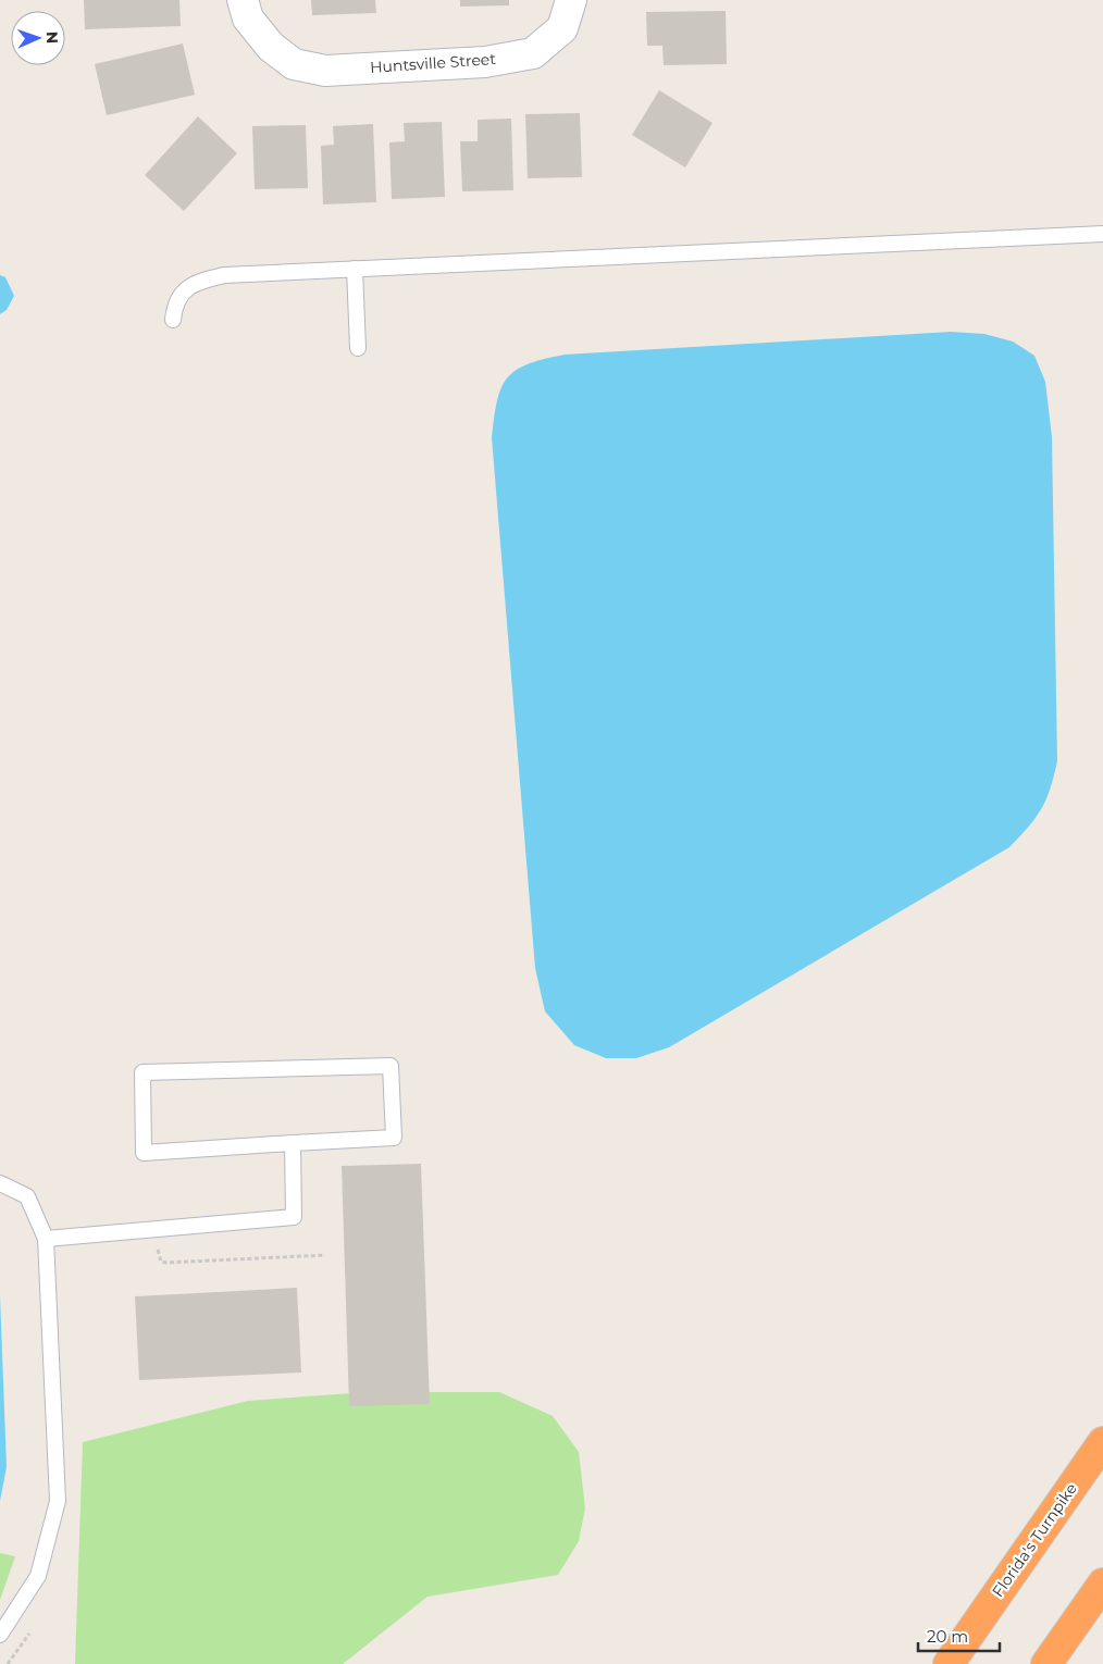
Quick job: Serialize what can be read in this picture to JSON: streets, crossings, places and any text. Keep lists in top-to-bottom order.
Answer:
{
  "streets": {
    "highway": ["Florida's Turnpike"],
    "street": ["Huntsville Street"]
  },
  "scale_bar": "20 m",
  "north": "right"
}
